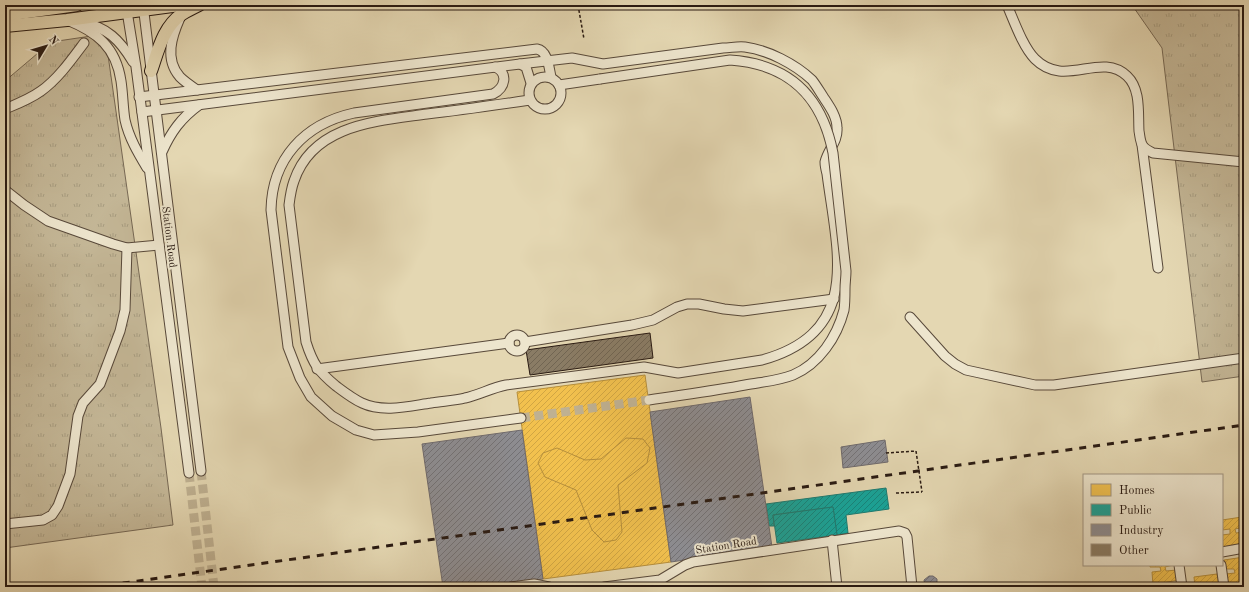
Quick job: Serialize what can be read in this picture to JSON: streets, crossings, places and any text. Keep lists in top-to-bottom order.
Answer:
{
  "streets": {
    "street": ["Station Road"]
  },
  "legend": [
    "Homes",
    "Public",
    "Industry",
    "Other"
  ],
  "north": "top right"
}
